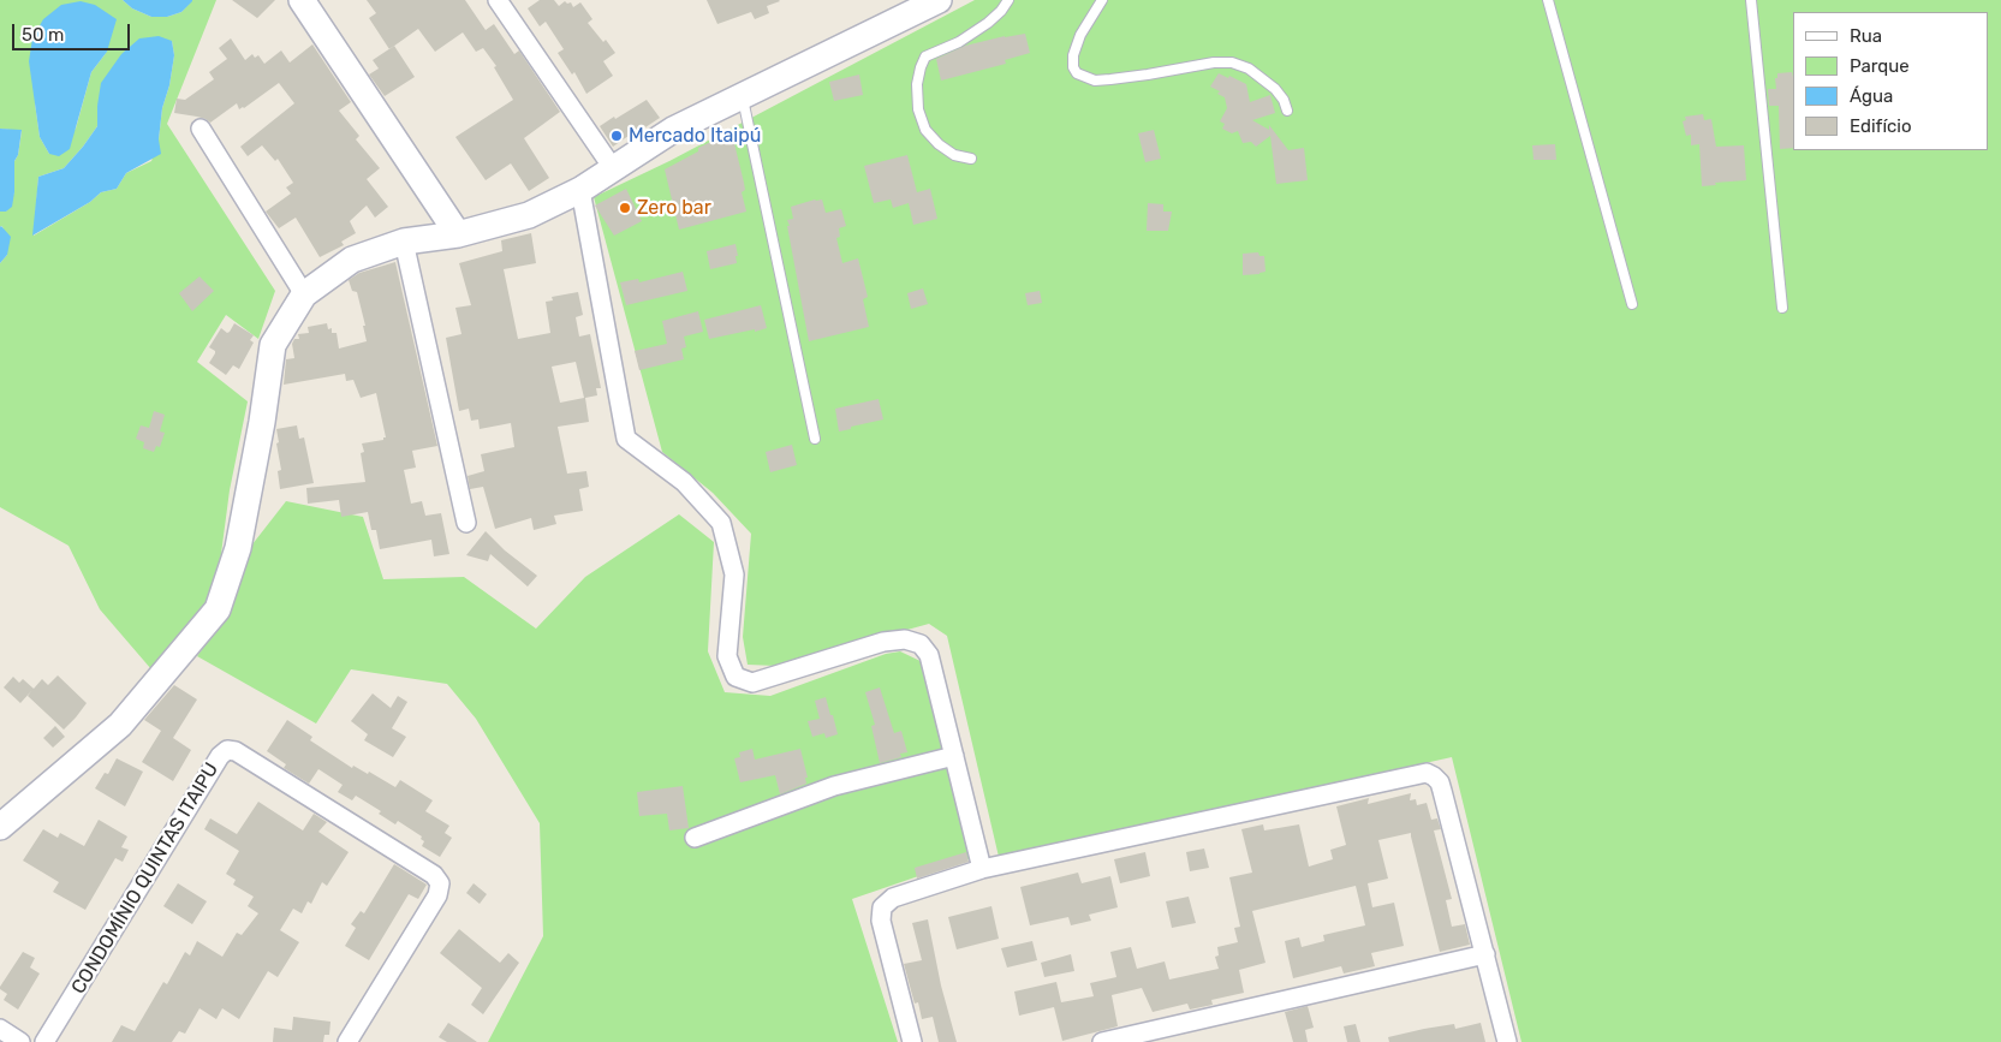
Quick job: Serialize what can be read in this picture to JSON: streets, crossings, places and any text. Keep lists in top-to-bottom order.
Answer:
{
  "streets": {
    "street": ["CONDOMÍNIO QUINTAS ITAIPU"]
  },
  "places": ["Mercado Itaipú", "Zero bar"],
  "legend": [
    "Rua",
    "Parque",
    "Água",
    "Edifício"
  ],
  "scale_bar": "50 m"
}
